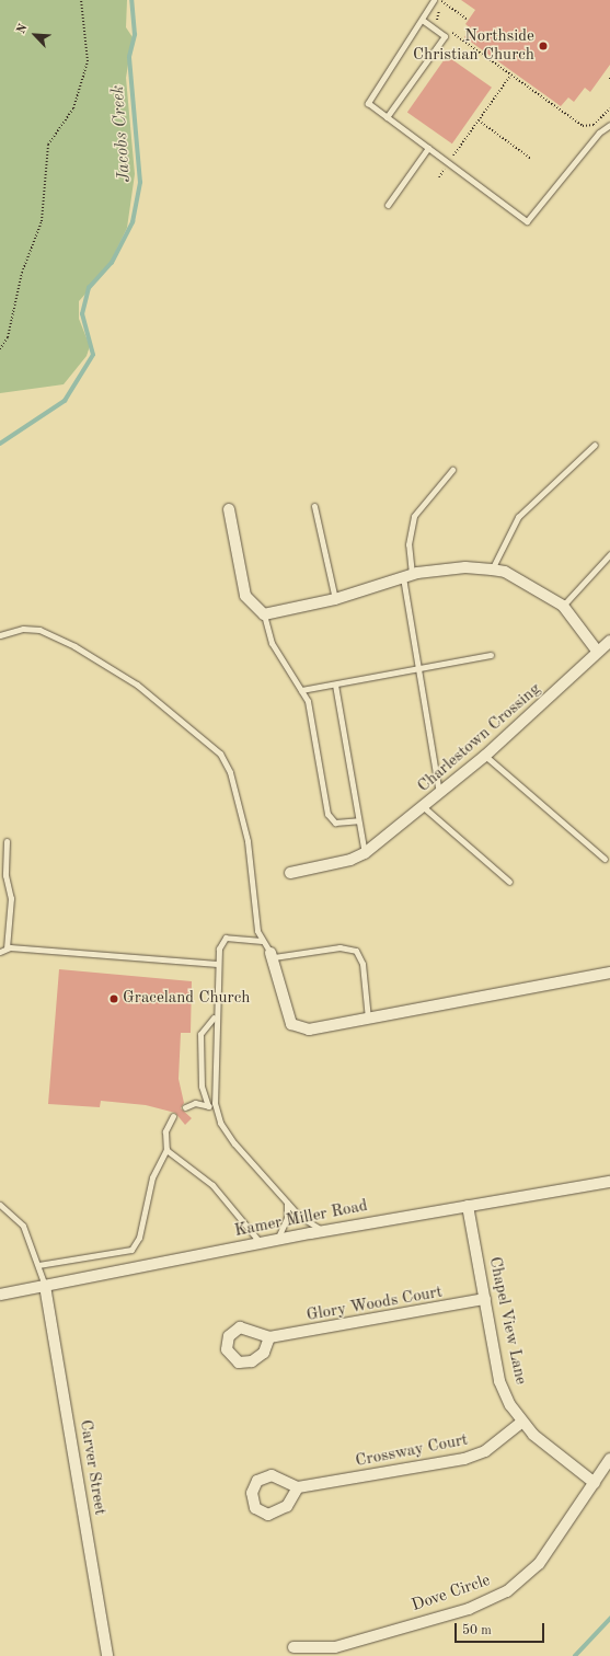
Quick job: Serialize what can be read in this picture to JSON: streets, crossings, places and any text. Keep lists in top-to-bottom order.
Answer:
{
  "streets": {
    "street": [
      "Charlestown Crossing",
      "Kamer Miller Road",
      "Glory Woods Court",
      "Chapel View Lane",
      "Crossway Court",
      "Carver Street",
      "Dove Circle"
    ]
  },
  "crossings": [
    ["Kamer Miller Road", "Chapel View Lane"],
    ["Kamer Miller Road", "Carver Street"],
    ["Glory Woods Court", "Chapel View Lane"],
    ["Chapel View Lane", "Crossway Court"],
    ["Chapel View Lane", "Dove Circle"]
  ],
  "water": ["Jacobs Creek"],
  "places": ["Northside Christian Church", "Graceland Church"],
  "scale_bar": "50 m",
  "north": "top left"
}
